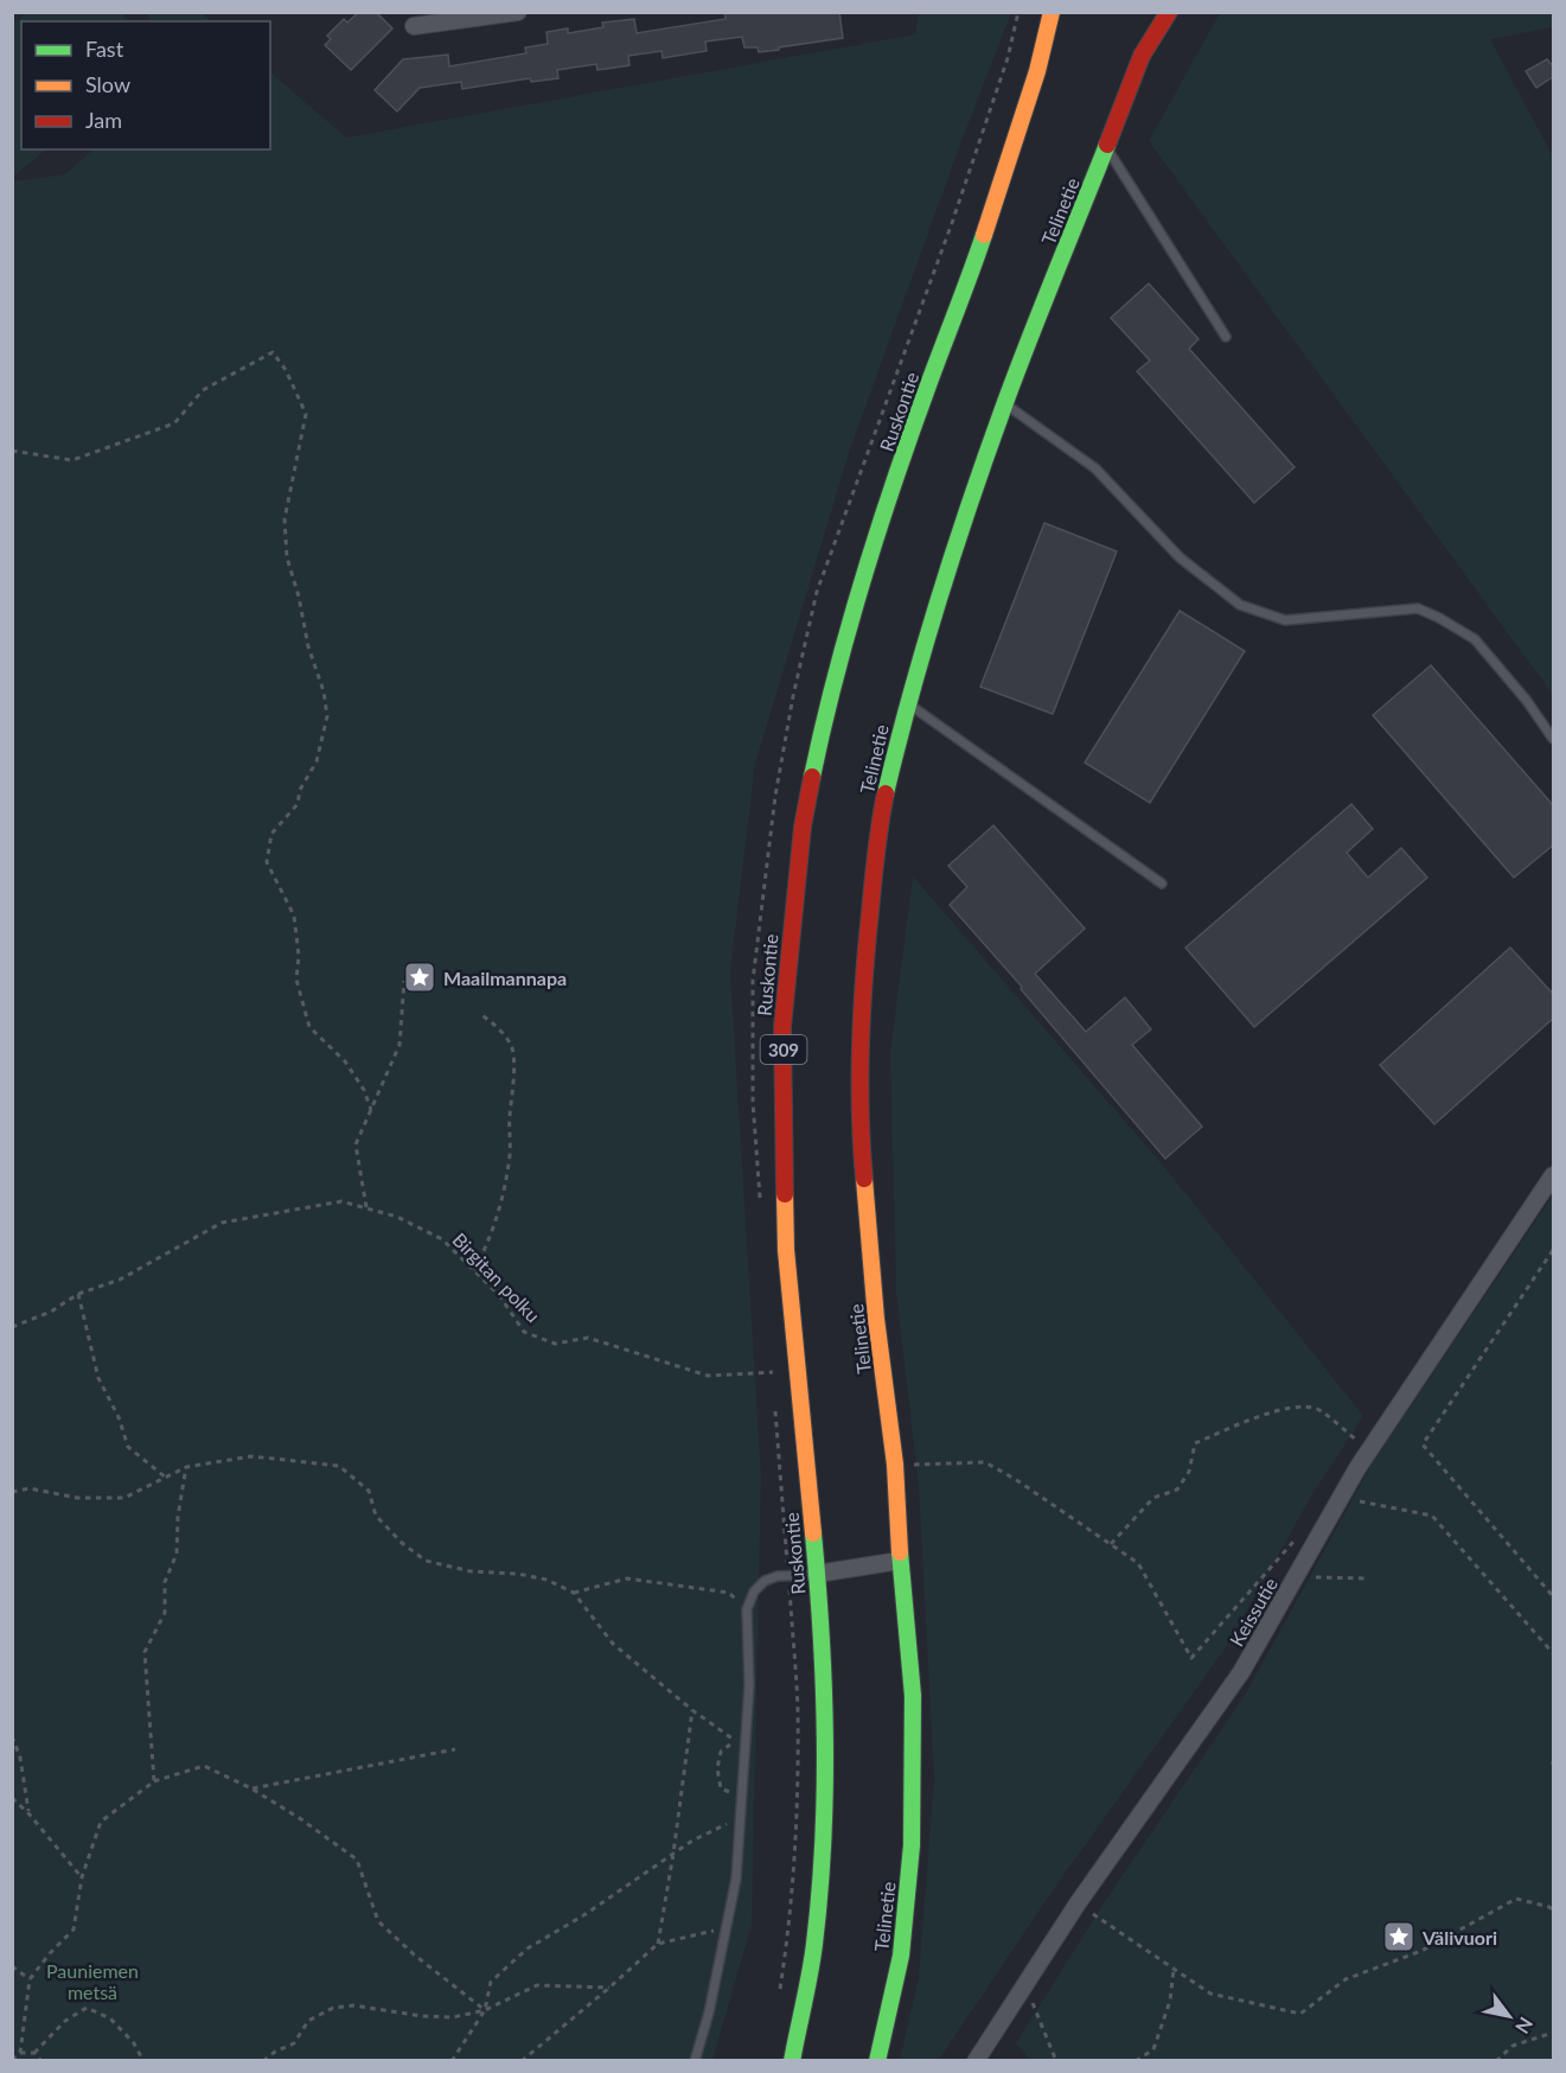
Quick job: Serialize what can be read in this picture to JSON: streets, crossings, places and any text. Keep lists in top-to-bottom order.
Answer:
{
  "streets": {
    "street": [
      "Telinetie",
      "Ruskontie",
      "309",
      "Keissutie"
    ],
    "path": ["Birgitan polku"]
  },
  "parks": ["Pauniemen metsä"],
  "places": {
    "place": ["Maailmannapa", "Välivuori"]
  },
  "legend": ["Fast", "Slow", "Jam"],
  "north": "bottom right"
}
